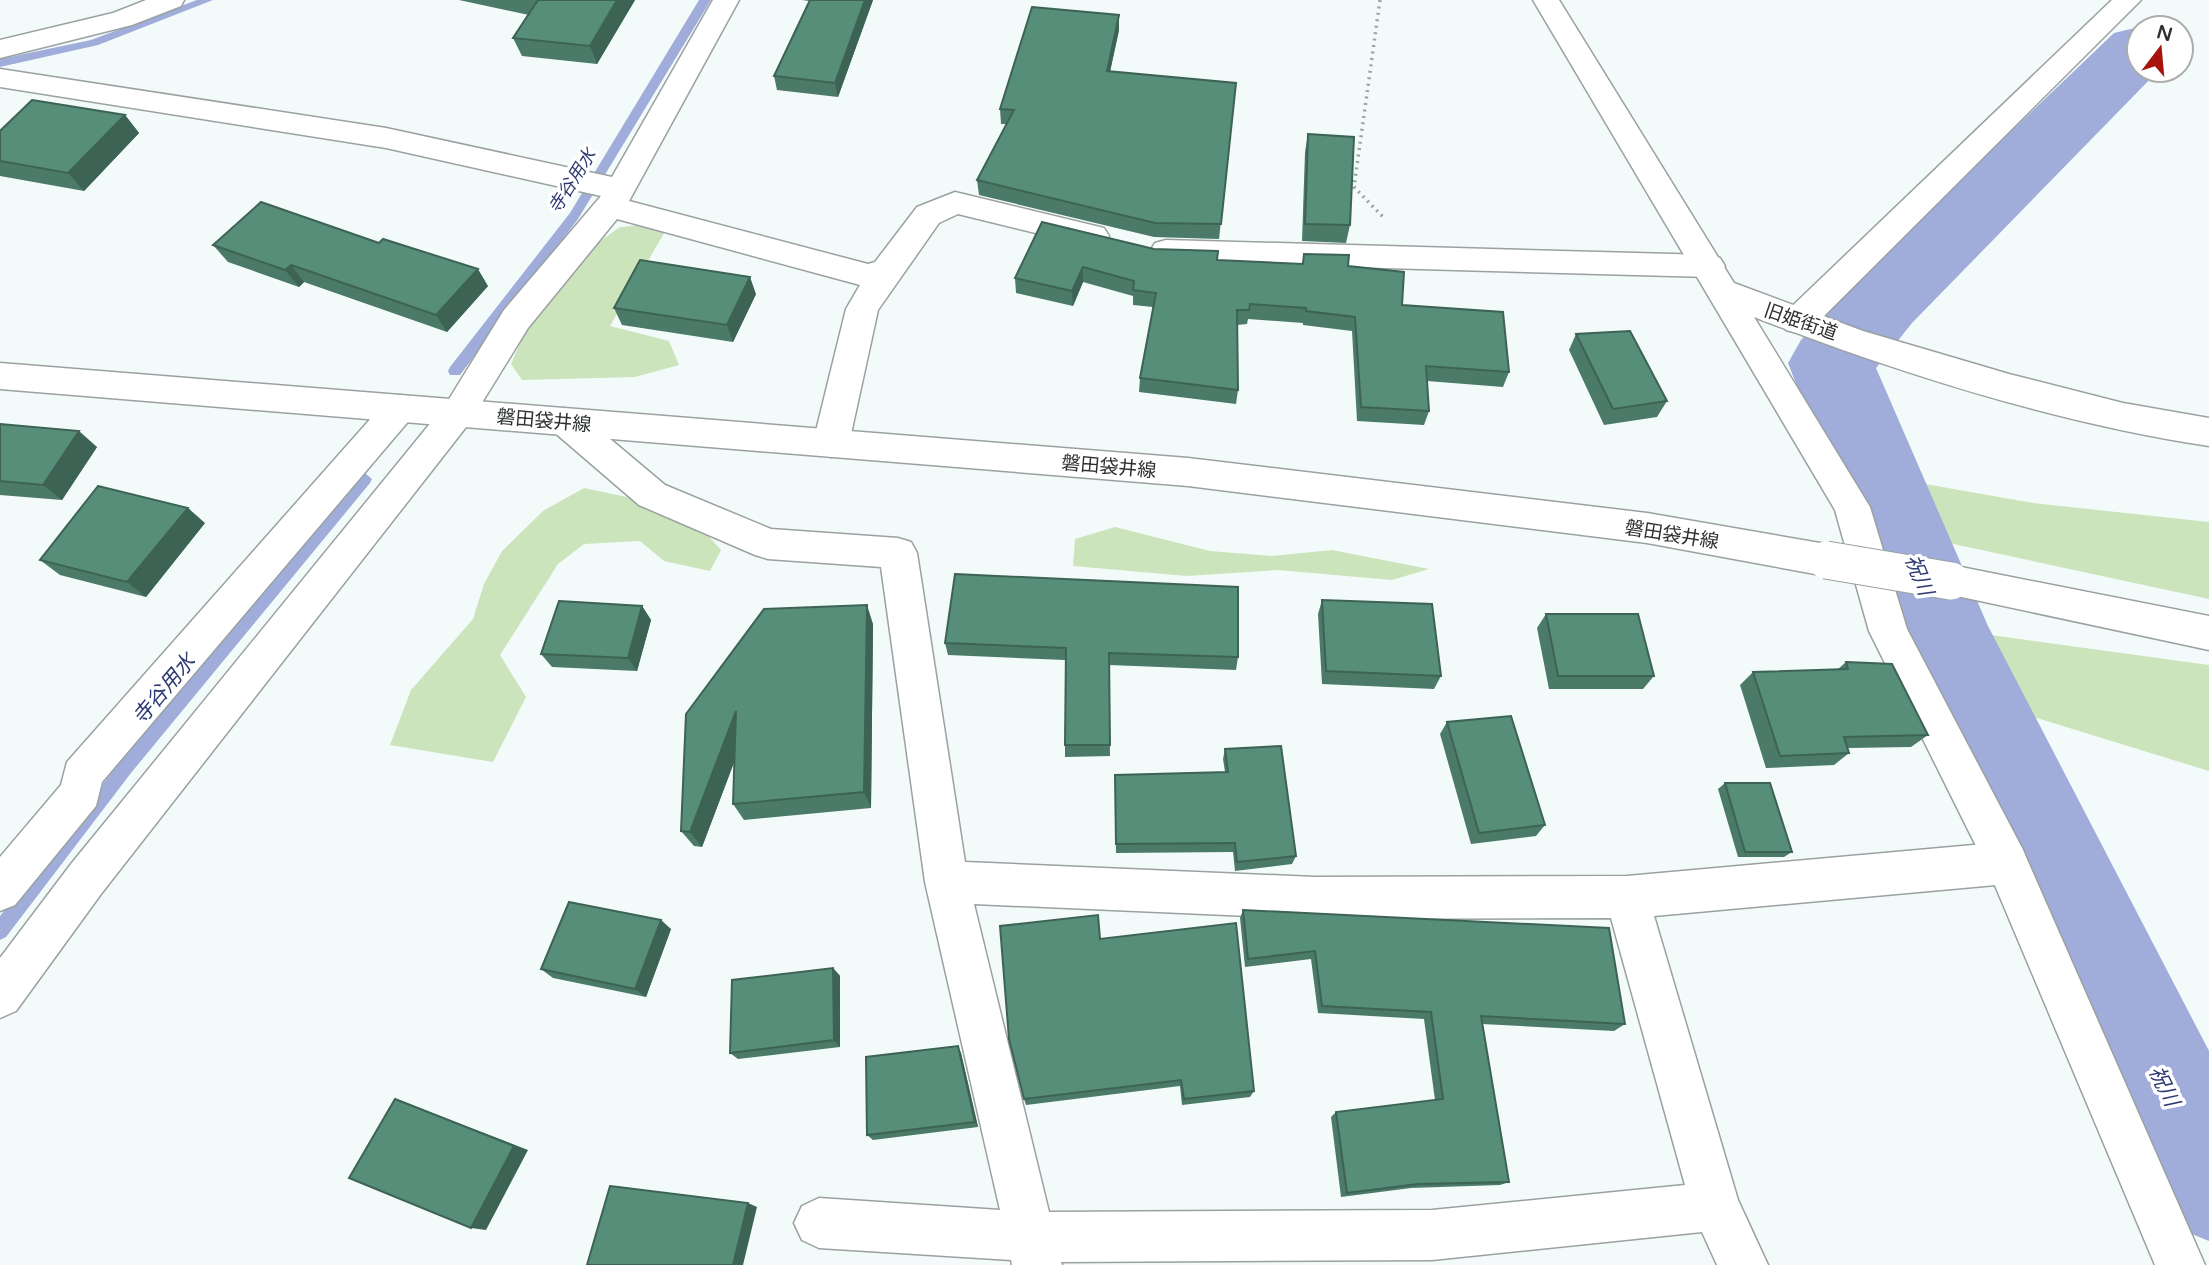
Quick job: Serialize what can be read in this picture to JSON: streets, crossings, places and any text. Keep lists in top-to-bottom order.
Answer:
{
  "streets": {
    "street": ["旧姫街道", "磐田袋井線"]
  },
  "crossings": [
    ["旧姫街道", "磐田袋井線"]
  ],
  "water": ["寺谷用水", "祝川"],
  "north": "top"
}
